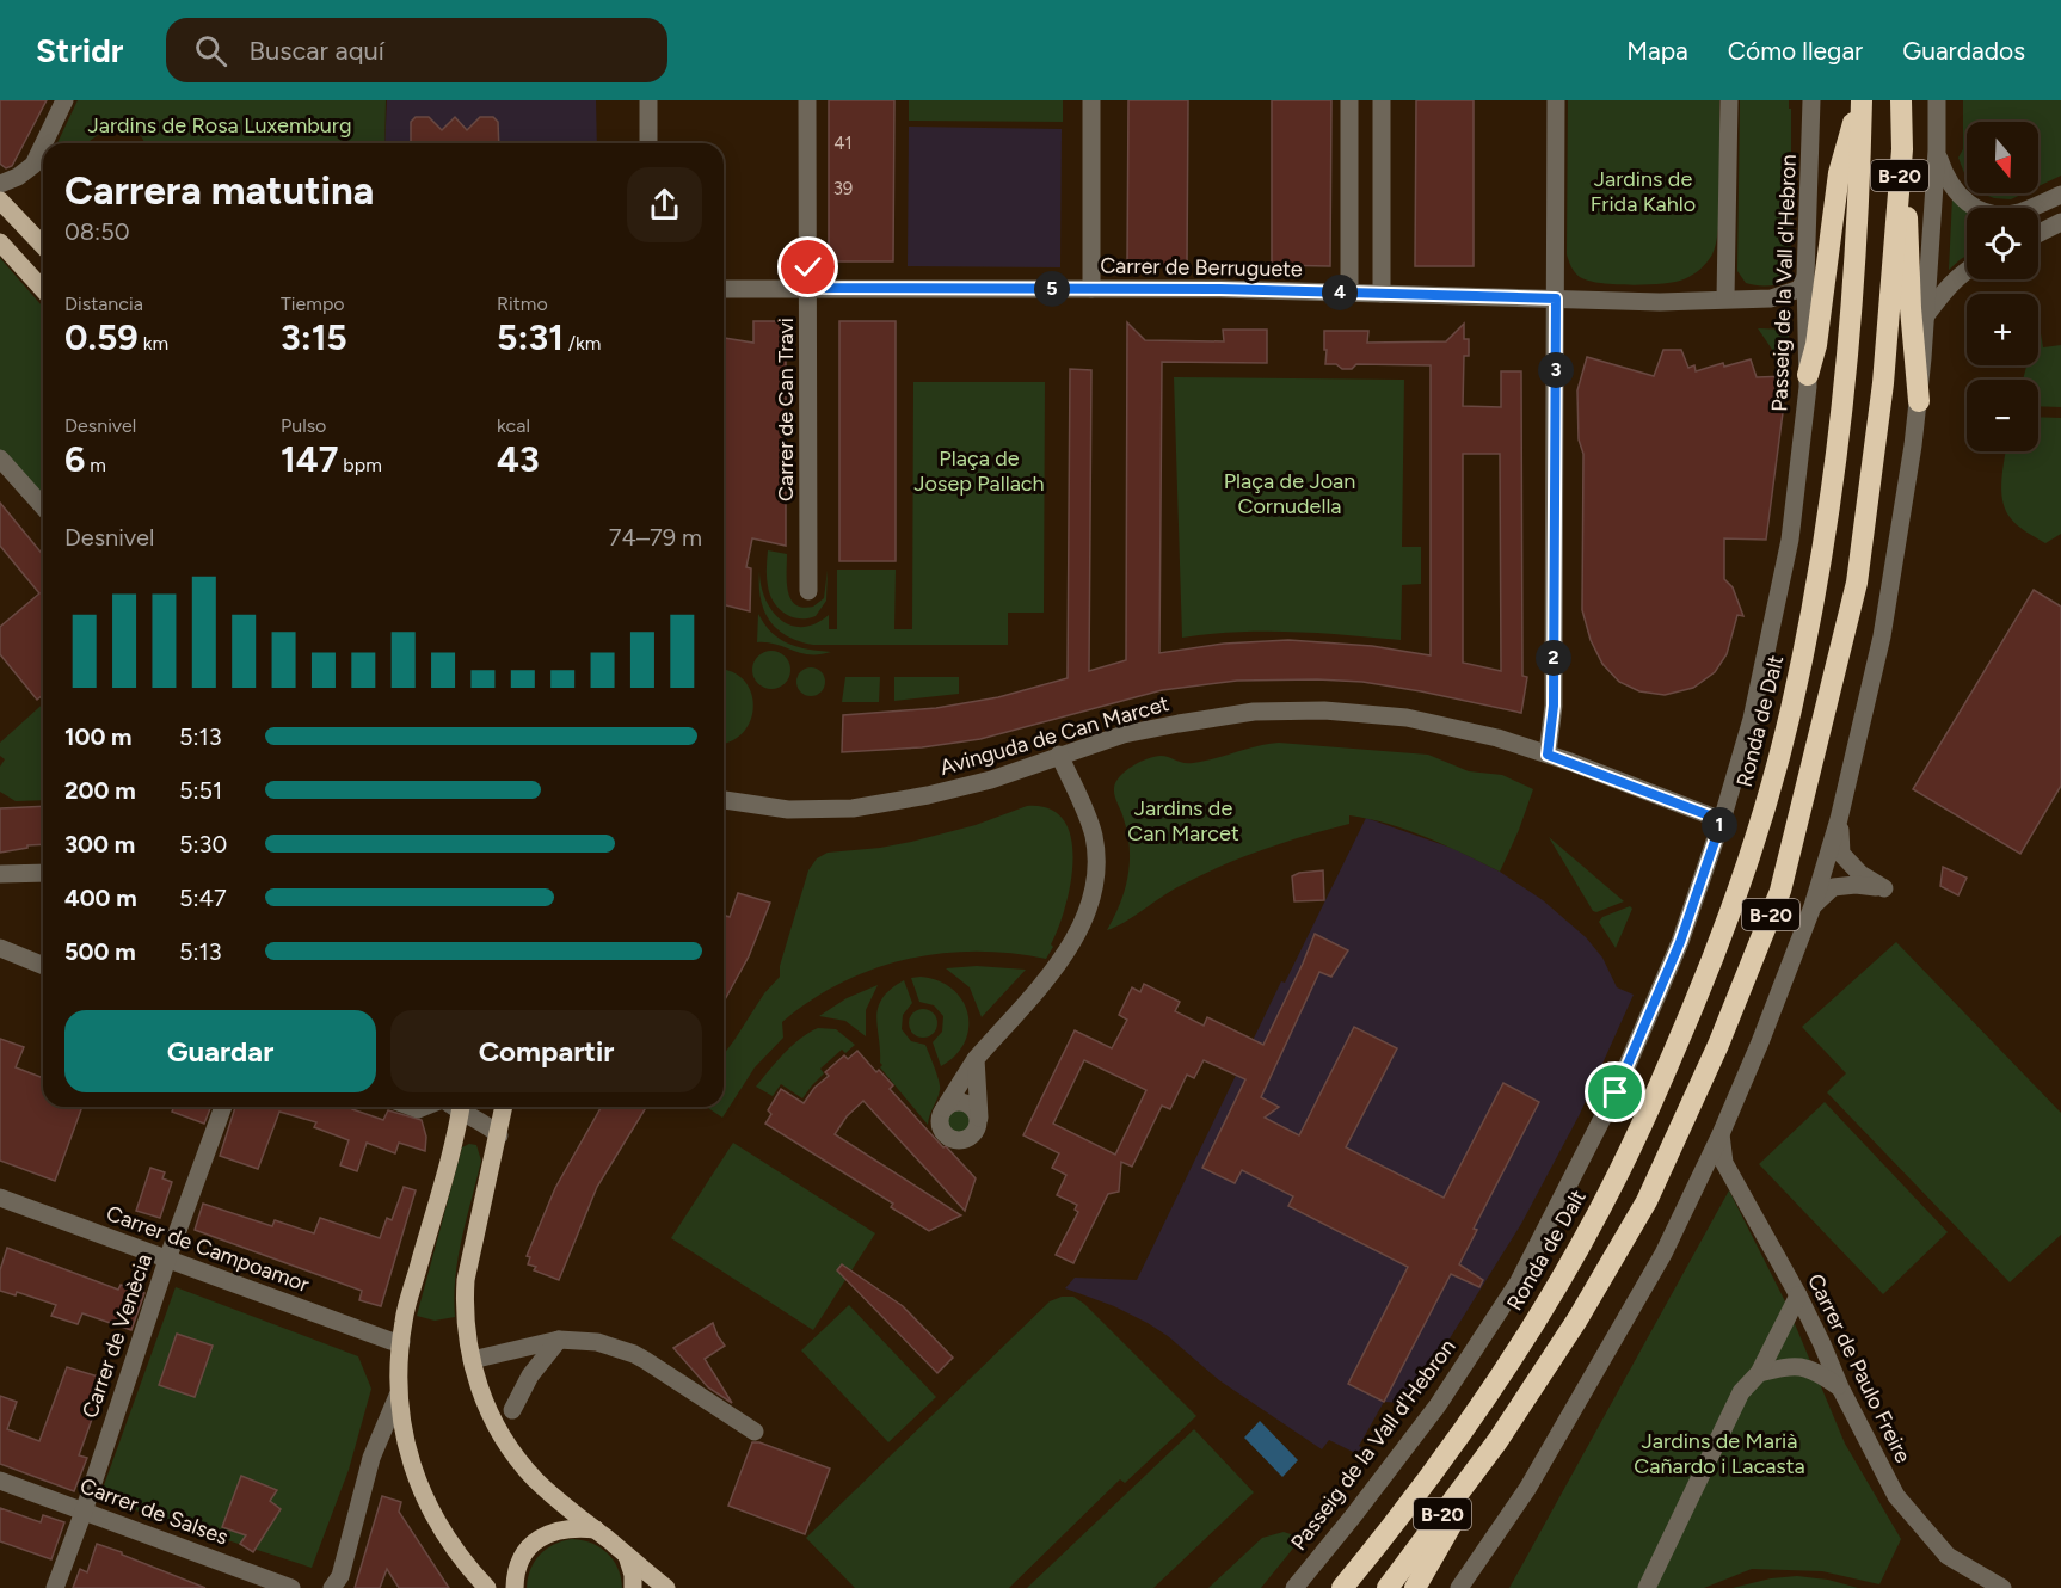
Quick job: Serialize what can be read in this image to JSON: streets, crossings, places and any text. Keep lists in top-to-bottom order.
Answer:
{
  "streets": {
    "highway": ["B-20", "Ronda de Dalt"],
    "street": [
      "Carrer de Berruguete",
      "Passeig de la Vall d'Hebron",
      "Carrer de Can Travi",
      "Avinguda de Can Marcet",
      "Carrer de Campoamor",
      "Carrer de Venècia",
      "Carrer de Paulo Freire",
      "Carrer de Salses"
    ]
  },
  "crossings": [
    ["Carrer de Berruguete", "Passeig de la Vall d'Hebron"],
    ["Carrer de Berruguete", "Carrer de Can Travi"],
    ["Passeig de la Vall d'Hebron", "Avinguda de Can Marcet"],
    ["Carrer de Campoamor", "Carrer de Venècia"],
    ["Carrer de Venècia", "Carrer de Salses"]
  ],
  "parks": [
    "Jardins de Rosa Luxemburg",
    "Jardins de Frida Kahlo",
    "Plaça de Josep Pallach",
    "Plaça de Joan Cornudella",
    "Jardins de Can Marcet",
    "Jardins de Marià Cañardo i Lacasta"
  ],
  "house_numbers": ["41", "39"],
  "north": "bottom",
  "page": {
    "header": "Stridr",
    "search": "Buscar aquí",
    "nav": ["Mapa", "Cómo llegar", "Guardados"],
    "map_buttons": ["+", "−"],
    "heading": ["Carrera matutina", "08:50"],
    "stats": [
      ["Distancia", "0.59 km"],
      ["Tiempo", "3:15"],
      ["Ritmo", "5:31 /km"],
      ["Desnivel", "6 m"],
      ["Pulso", "147 bpm"],
      ["kcal", "43"]
    ],
    "pins": [
      "5",
      "4",
      "3",
      "2",
      "1"
    ],
    "chart": ["Desnivel", "74–79 m"],
    "list": [
      {
        "name": "100 m",
        "note": "5:13"
      },
      {
        "name": "200 m",
        "note": "5:51"
      },
      {
        "name": "300 m",
        "note": "5:30"
      },
      {
        "name": "400 m",
        "note": "5:47"
      },
      {
        "name": "500 m",
        "note": "5:13"
      }
    ],
    "buttons": ["Guardar", "Compartir"]
  }
}
